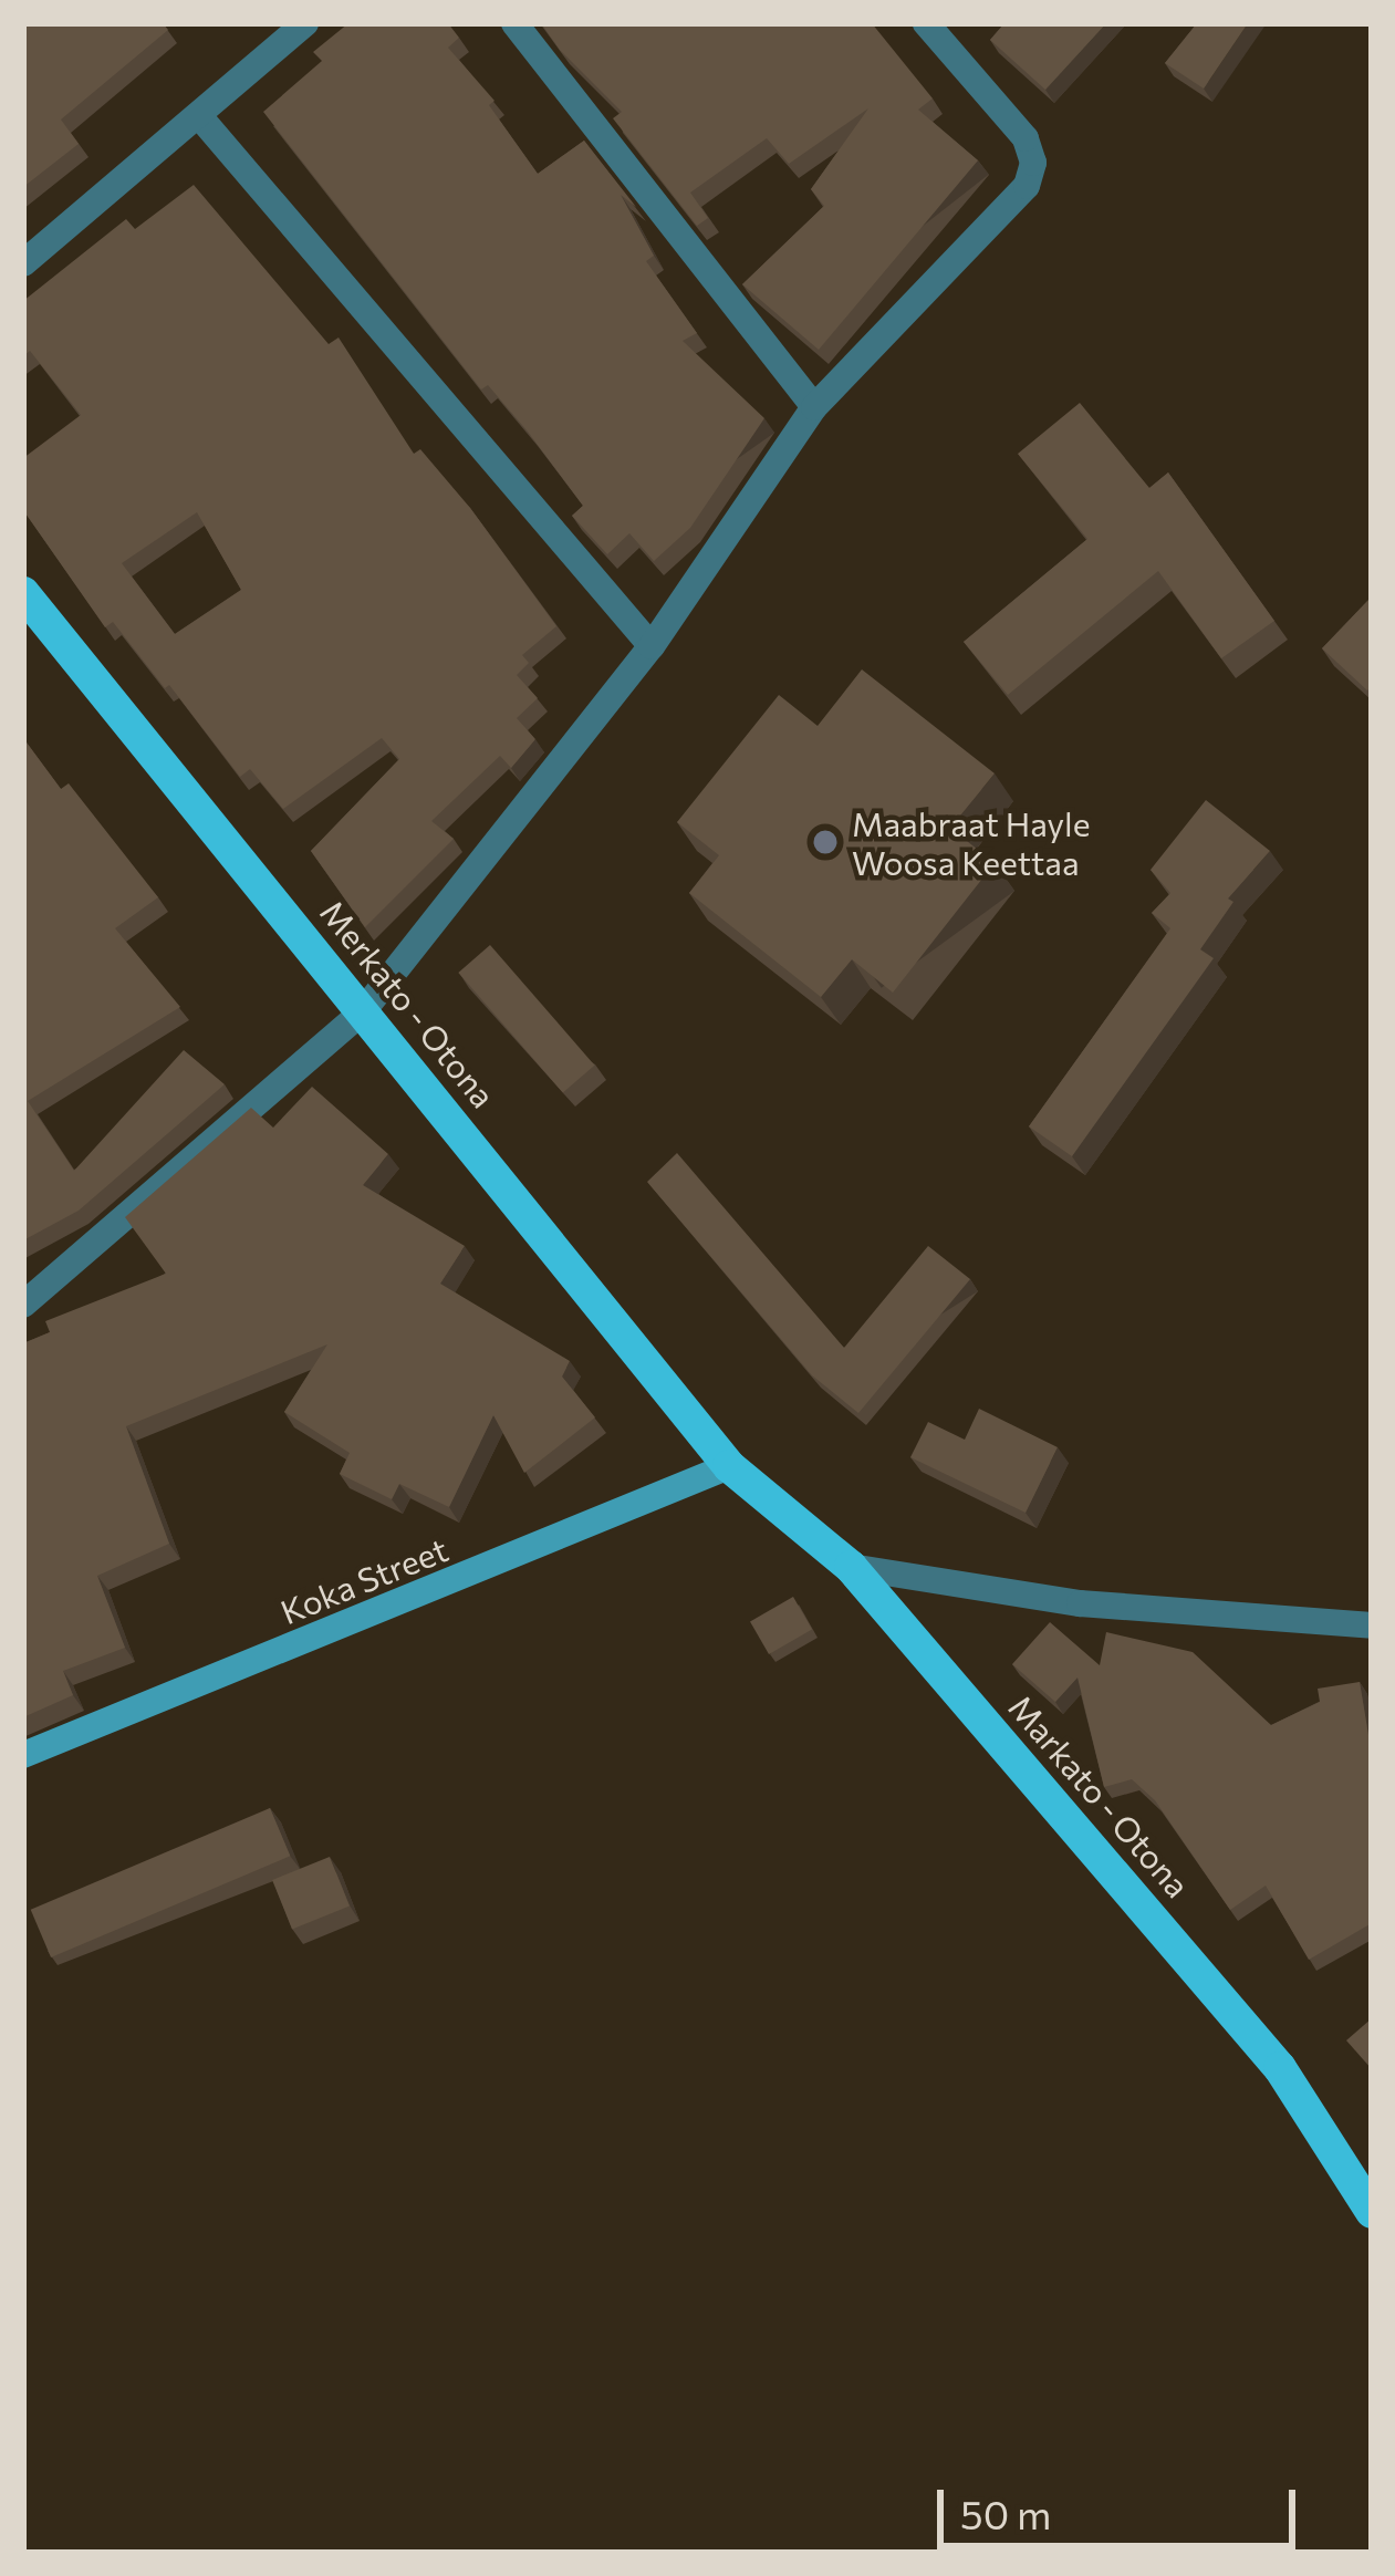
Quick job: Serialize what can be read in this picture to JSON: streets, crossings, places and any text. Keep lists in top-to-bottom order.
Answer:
{
  "streets": {
    "main road": ["Merkato - Otona", "Koka Street", "Markato - Otona"]
  },
  "crossings": [
    ["Merkato - Otona", "Koka Street"],
    ["Merkato - Otona", "Markato - Otona"],
    ["Koka Street", "Markato - Otona"]
  ],
  "places": ["Maabraat Hayle Woosa Keettaa"],
  "scale_bar": "50 m"
}
